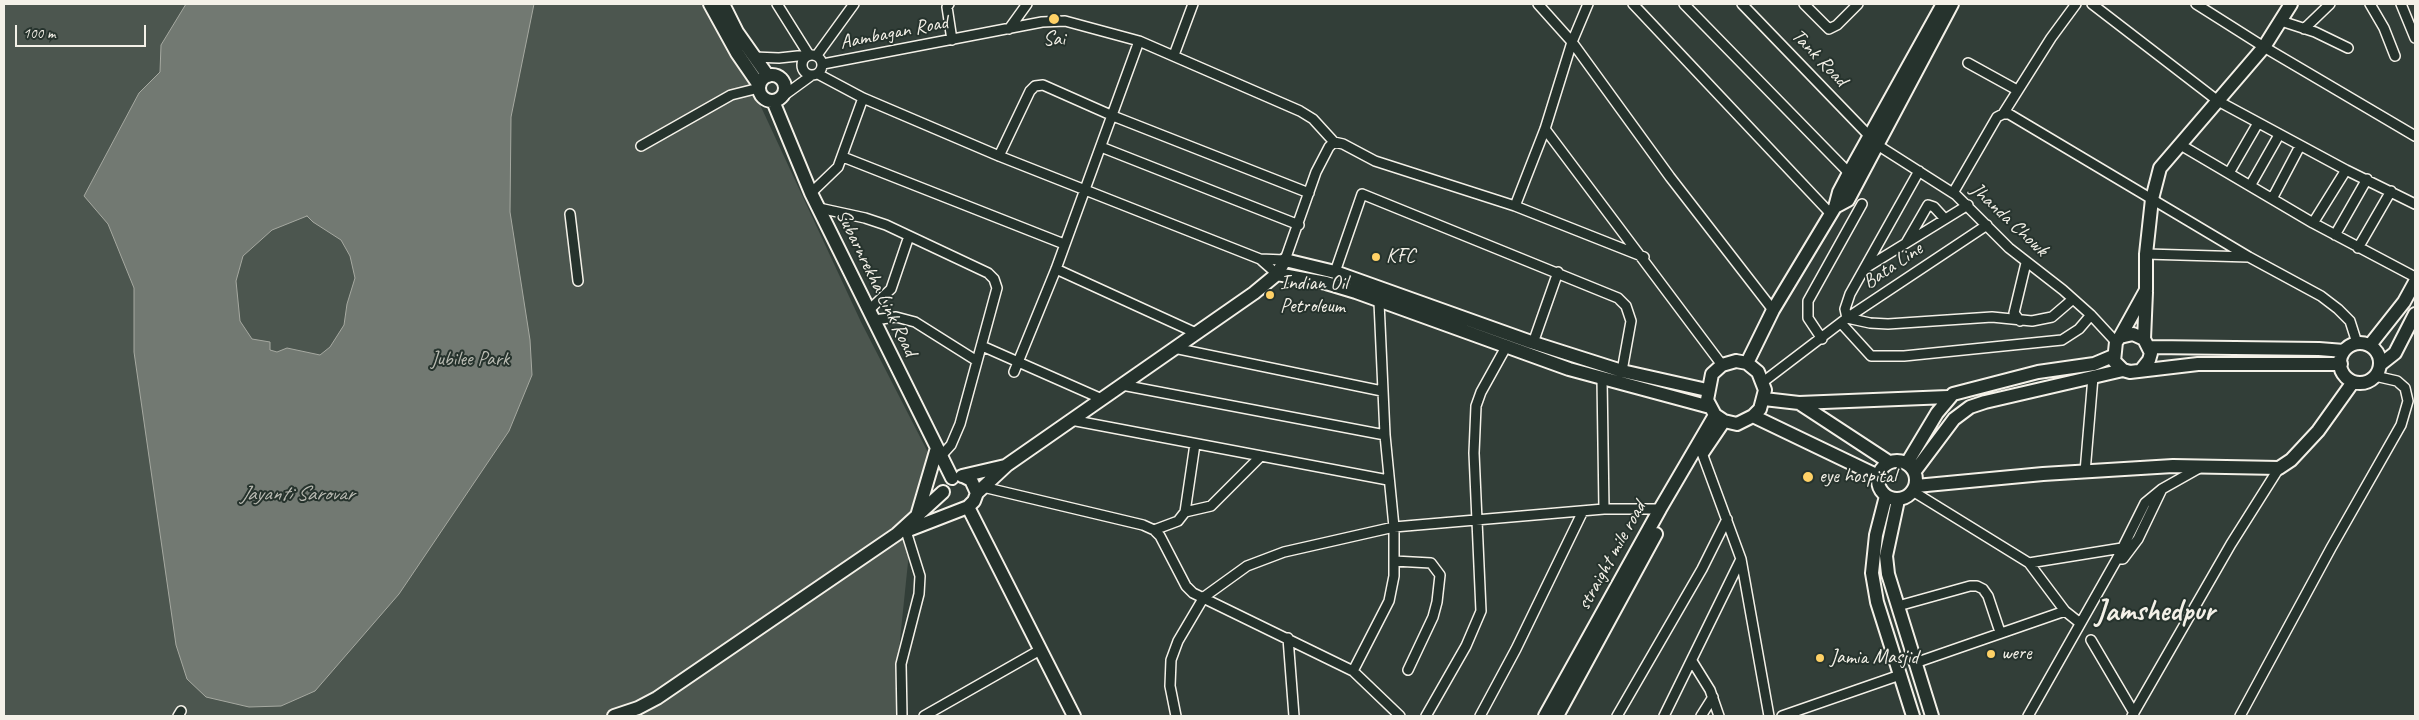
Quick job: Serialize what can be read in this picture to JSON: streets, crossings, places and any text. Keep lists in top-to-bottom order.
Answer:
{
  "streets": {
    "main road": ["Subarnrekha Link Road", "straight mile road"],
    "street": [
      "Aambagan Road",
      "Tank Road",
      "Jhanda Chowk",
      "Bata Line"
    ]
  },
  "crossings": [
    ["Tank Road", "Jhanda Chowk"],
    ["Jhanda Chowk", "Bata Line"],
    ["Bata Line", "straight mile road"]
  ],
  "districts": ["Jamshedpur"],
  "water": ["Jayanti Sarovar"],
  "parks": ["Jubilee Park"],
  "places": [
    "Sai",
    "KFC",
    "Indian Oil Petroleum",
    "eye hospital",
    "were",
    "Jamia Masjid"
  ],
  "scale_bar": "100 m"
}
